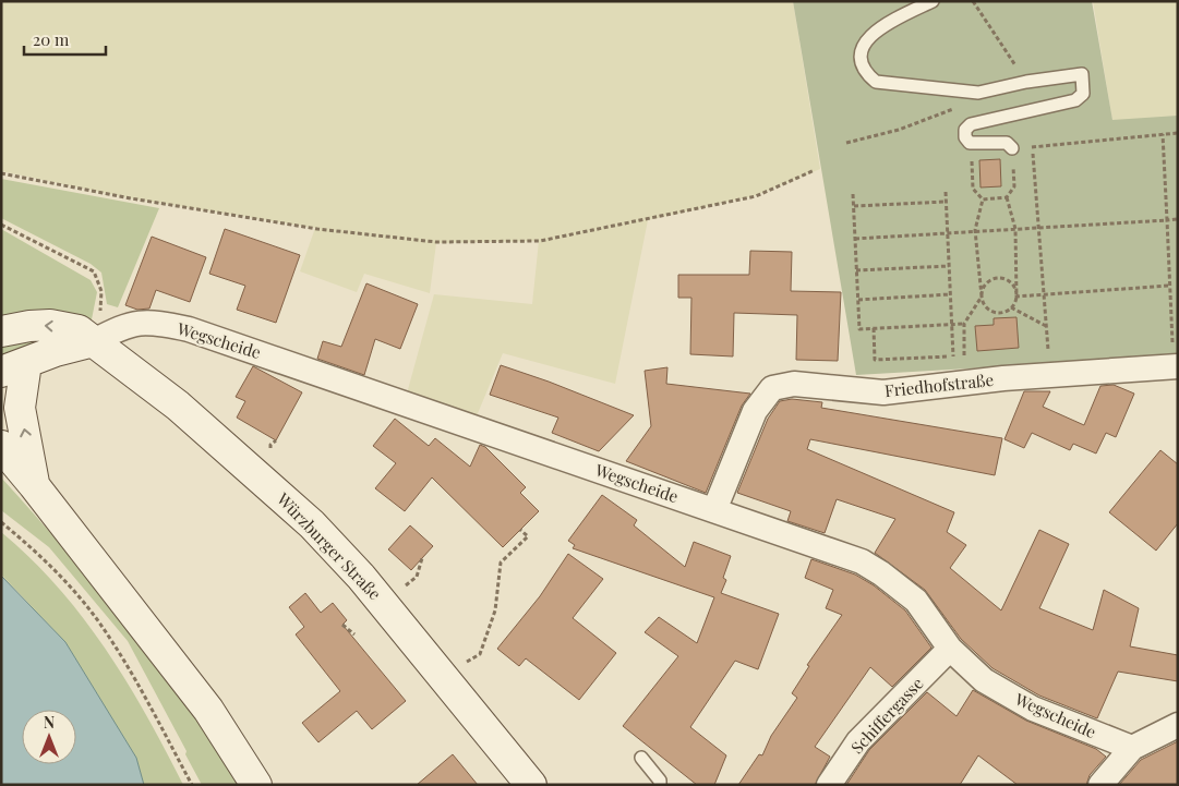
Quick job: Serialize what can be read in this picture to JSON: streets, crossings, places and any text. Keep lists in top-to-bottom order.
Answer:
{
  "streets": {
    "street": [
      "Wegscheide",
      "Friedhofstraße",
      "Würzburger Straße",
      "Schiffergasse"
    ]
  },
  "crossings": [
    ["Wegscheide", "Friedhofstraße"],
    ["Wegscheide", "Würzburger Straße"],
    ["Wegscheide", "Schiffergasse"]
  ],
  "scale_bar": "20 m",
  "north": "top"
}
